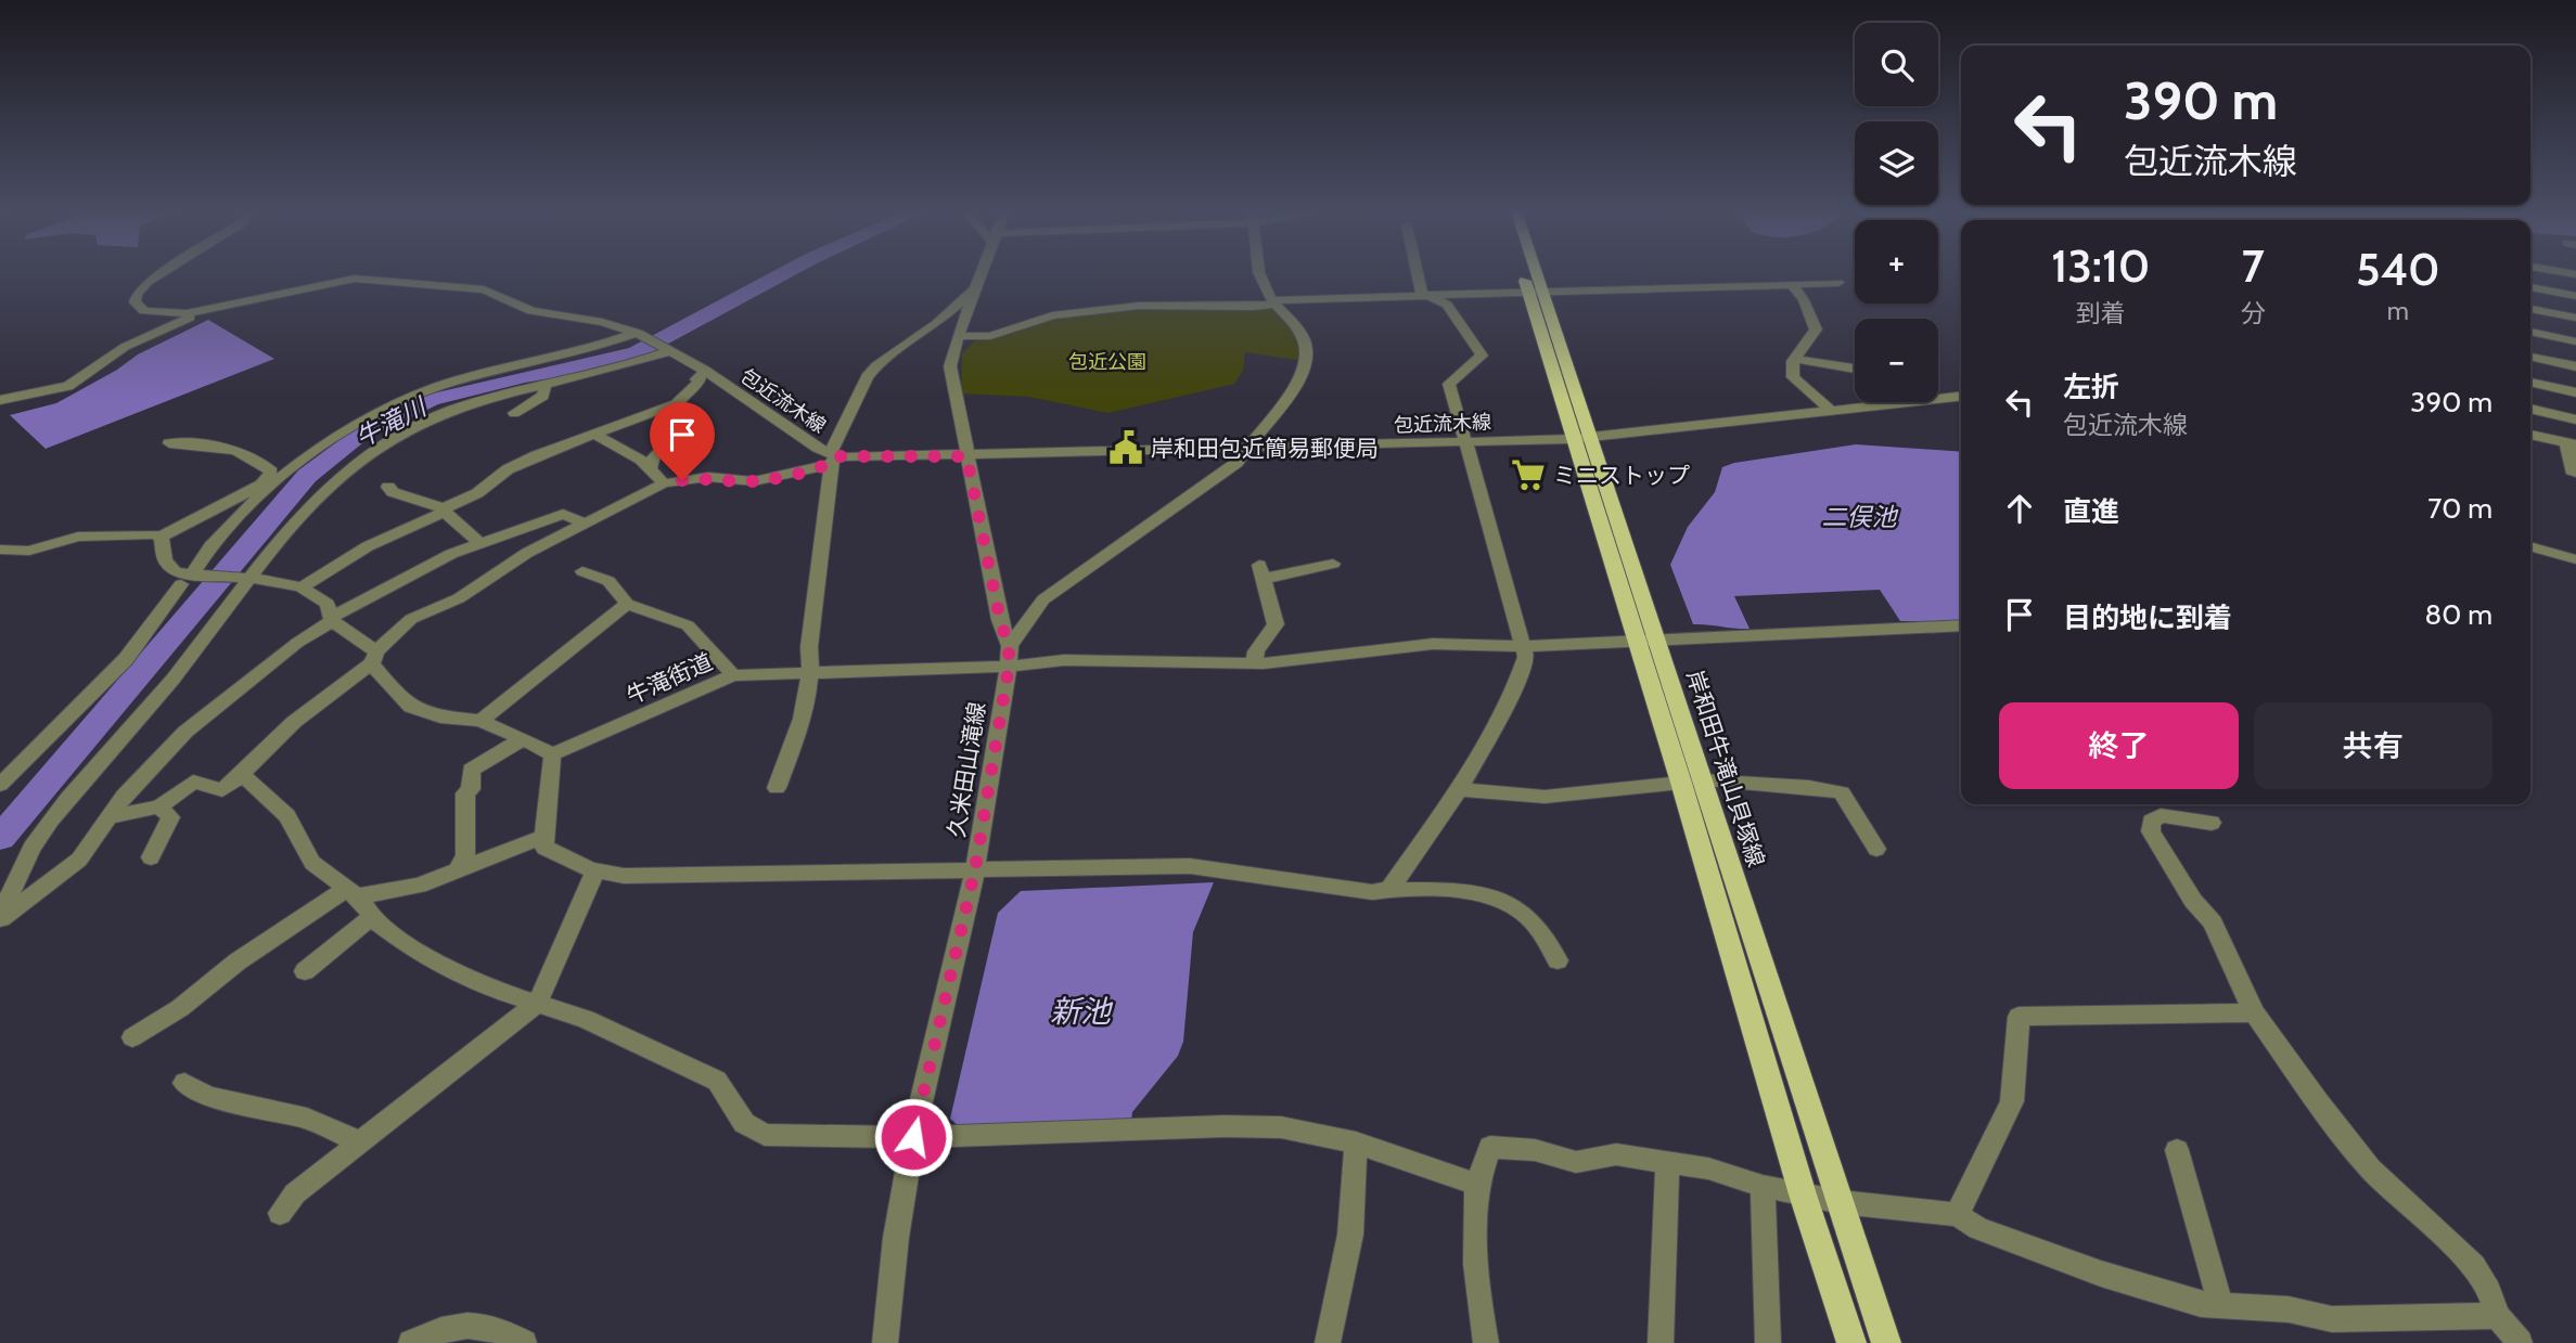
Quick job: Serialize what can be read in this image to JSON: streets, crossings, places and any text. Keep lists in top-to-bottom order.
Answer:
{
  "streets": {
    "main road": ["岸和田牛滝山貝塚線"],
    "street": ["包近流木線", "牛滝街道", "久米田山滝線"]
  },
  "crossings": [
    ["包近流木線", "岸和田牛滝山貝塚線"],
    ["包近流木線", "久米田山滝線"],
    ["牛滝街道", "岸和田牛滝山貝塚線"],
    ["牛滝街道", "久米田山滝線"]
  ],
  "water": ["牛滝川", "二俣池", "新池"],
  "parks": ["包近公園"],
  "places": {
    "public building": ["岸和田包近簡易郵便局"],
    "supermarket": ["ミニストップ"]
  },
  "page": {
    "map_buttons": ["+", "−"],
    "turn": ["390 m", "包近流木線"],
    "eta": [
      "13:10",
      "到着",
      "7",
      "分",
      "540",
      "m"
    ],
    "list": [
      {
        "name": "左折",
        "note": "包近流木線",
        "value": "390 m"
      },
      {
        "name": "直進",
        "value": "70 m"
      },
      {
        "name": "目的地に到着",
        "value": "80 m"
      }
    ],
    "buttons": ["終了", "共有"]
  }
}
